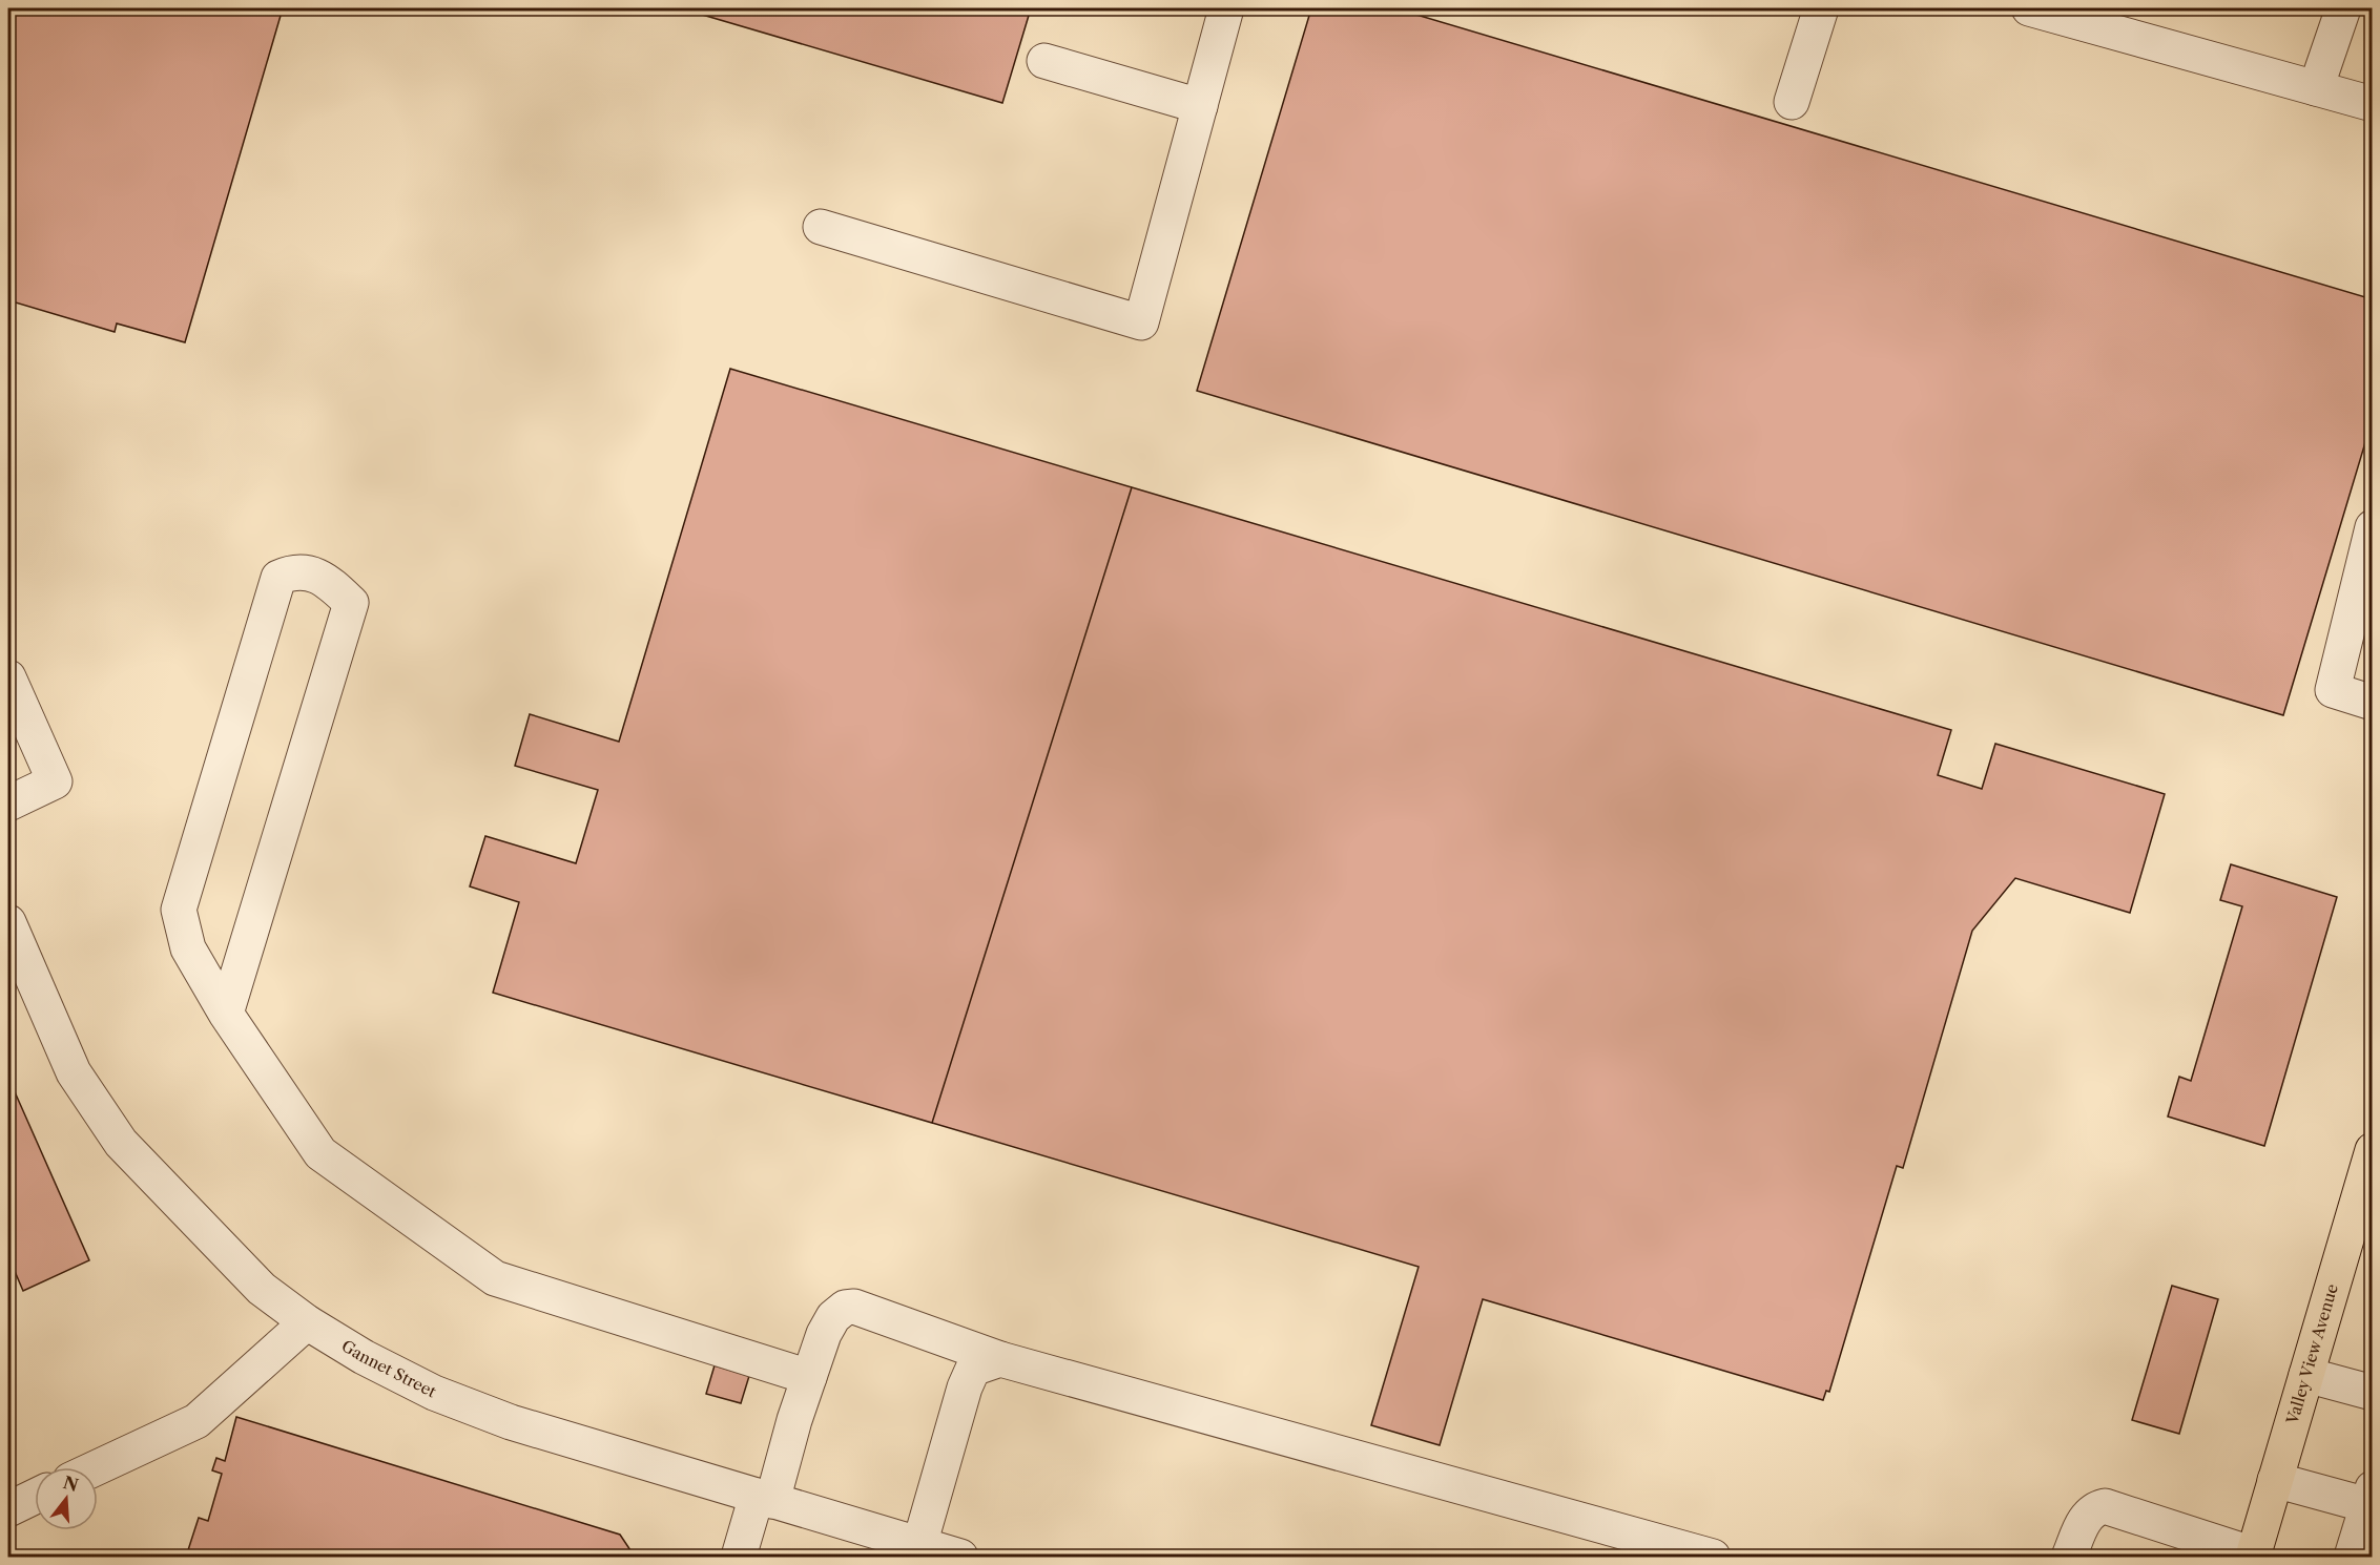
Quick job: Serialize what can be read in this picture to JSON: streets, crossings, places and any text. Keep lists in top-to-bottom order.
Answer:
{
  "streets": {
    "main road": ["Valley View Avenue"],
    "street": ["Gannet Street"]
  },
  "north": "top"
}
